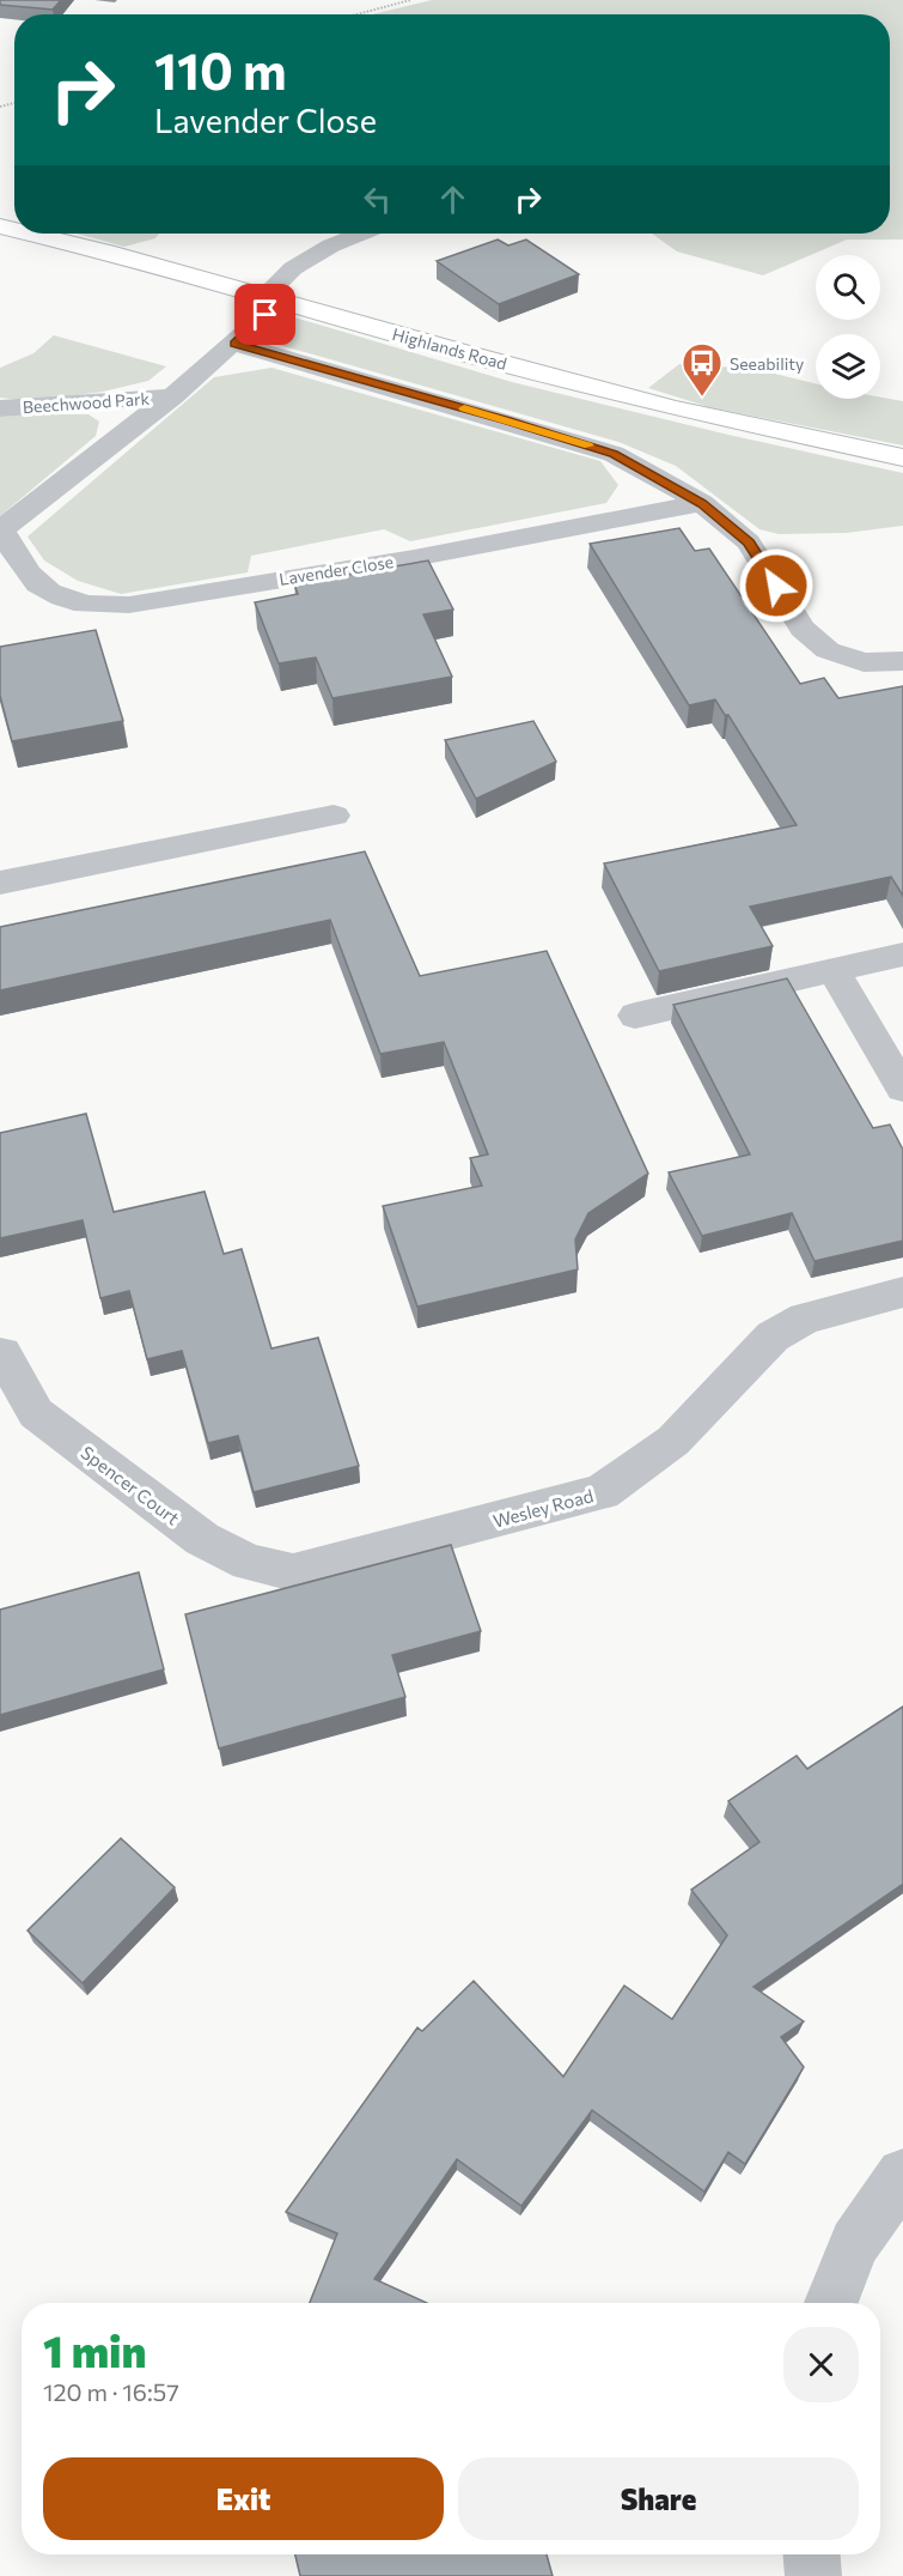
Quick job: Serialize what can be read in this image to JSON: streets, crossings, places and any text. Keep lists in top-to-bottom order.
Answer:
{
  "streets": {
    "main road": ["Highlands Road"],
    "street": [
      "Beechwood Park",
      "Lavender Close",
      "Spencer Court",
      "Wesley Road"
    ]
  },
  "crossings": [
    ["Highlands Road", "Lavender Close"],
    ["Beechwood Park", "Lavender Close"],
    ["Spencer Court", "Wesley Road"]
  ],
  "places": {
    "bus stop": ["Seeability"]
  },
  "page": {
    "turn": ["110 m", "Lavender Close"],
    "heading": ["1 min", "120 m · 16:57"],
    "buttons": ["Exit", "Share"]
  }
}
